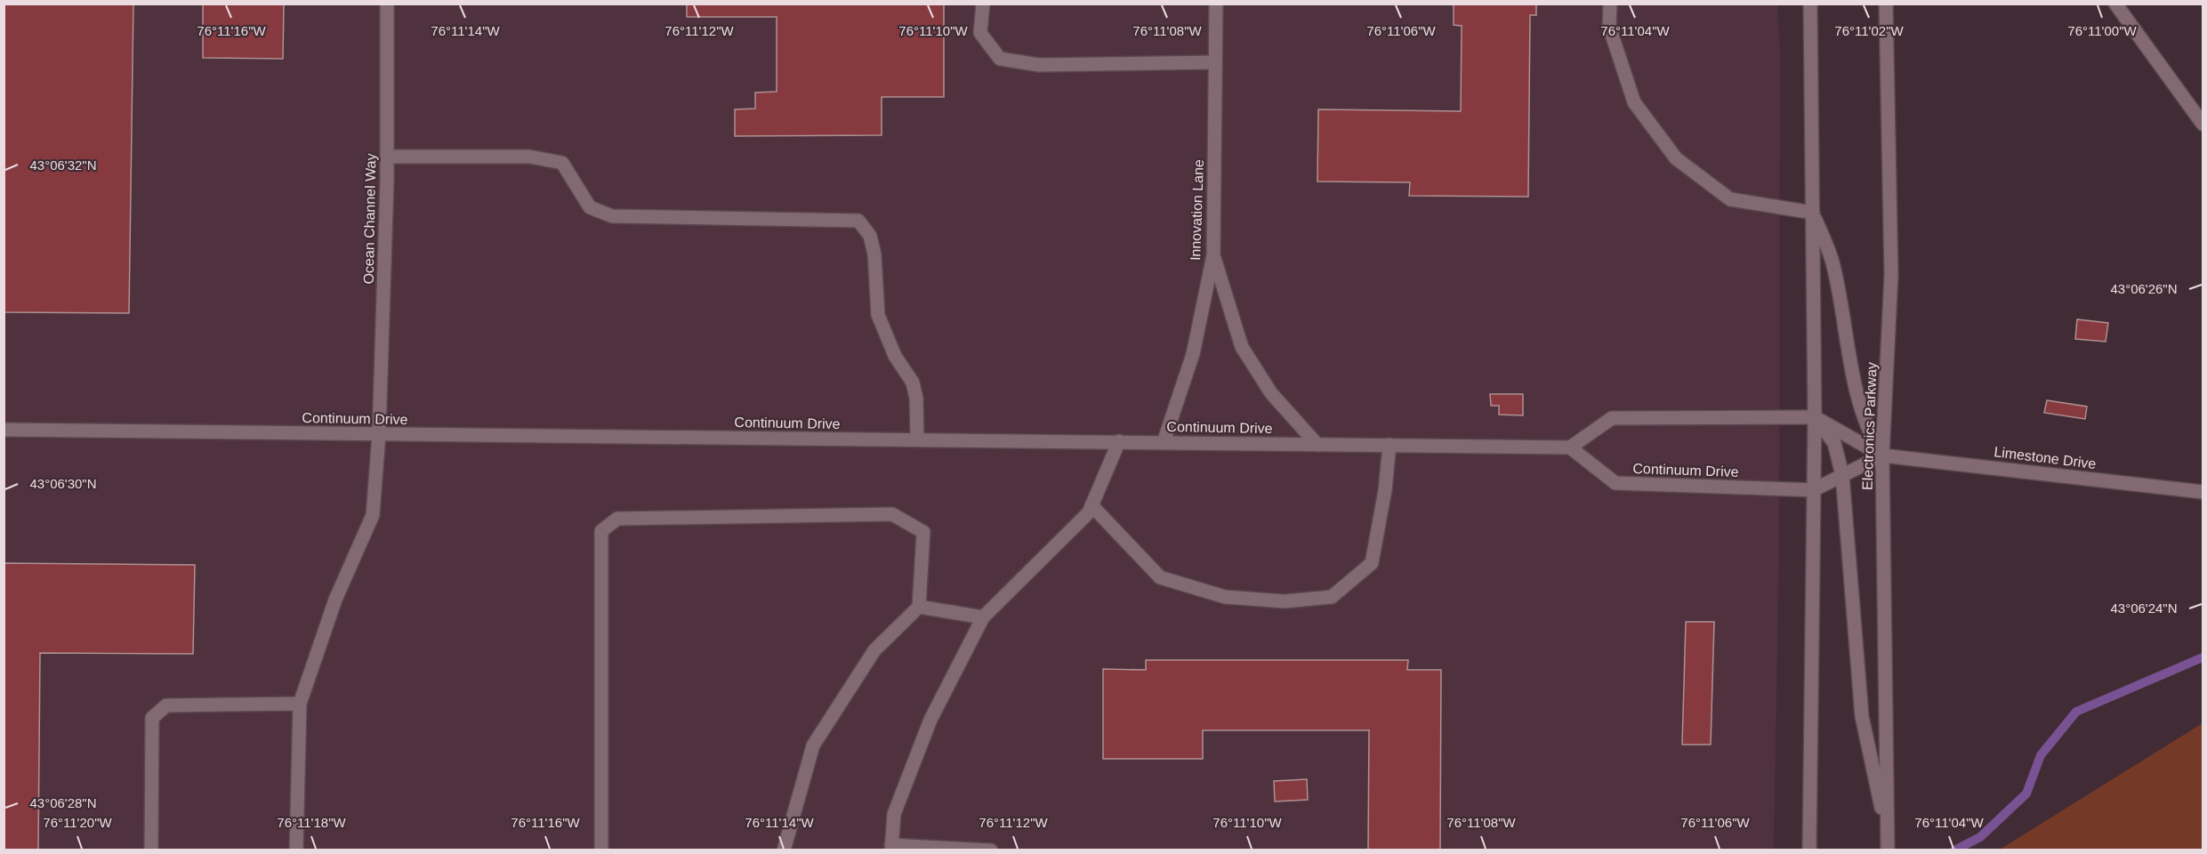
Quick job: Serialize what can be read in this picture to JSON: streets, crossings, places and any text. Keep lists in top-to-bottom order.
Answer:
{
  "streets": {
    "main road": [
      "Innovation Lane",
      "Ocean Channel Way",
      "Continuum Drive",
      "Electronics Parkway",
      "Limestone Drive"
    ]
  },
  "crossings": [
    ["Innovation Lane", "Continuum Drive"],
    ["Ocean Channel Way", "Continuum Drive"],
    ["Electronics Parkway", "Limestone Drive"]
  ],
  "coordinates": [
    "76°11'16\"W",
    "76°11'14\"W",
    "76°11'12\"W",
    "76°11'10\"W",
    "76°11'08\"W",
    "76°11'06\"W",
    "76°11'04\"W",
    "76°11'02\"W",
    "76°11'00\"W",
    "43°06'32\"N",
    "43°06'26\"N",
    "43°06'30\"N",
    "43°06'24\"N",
    "43°06'28\"N",
    "76°11'20\"W",
    "76°11'18\"W"
  ]
}
